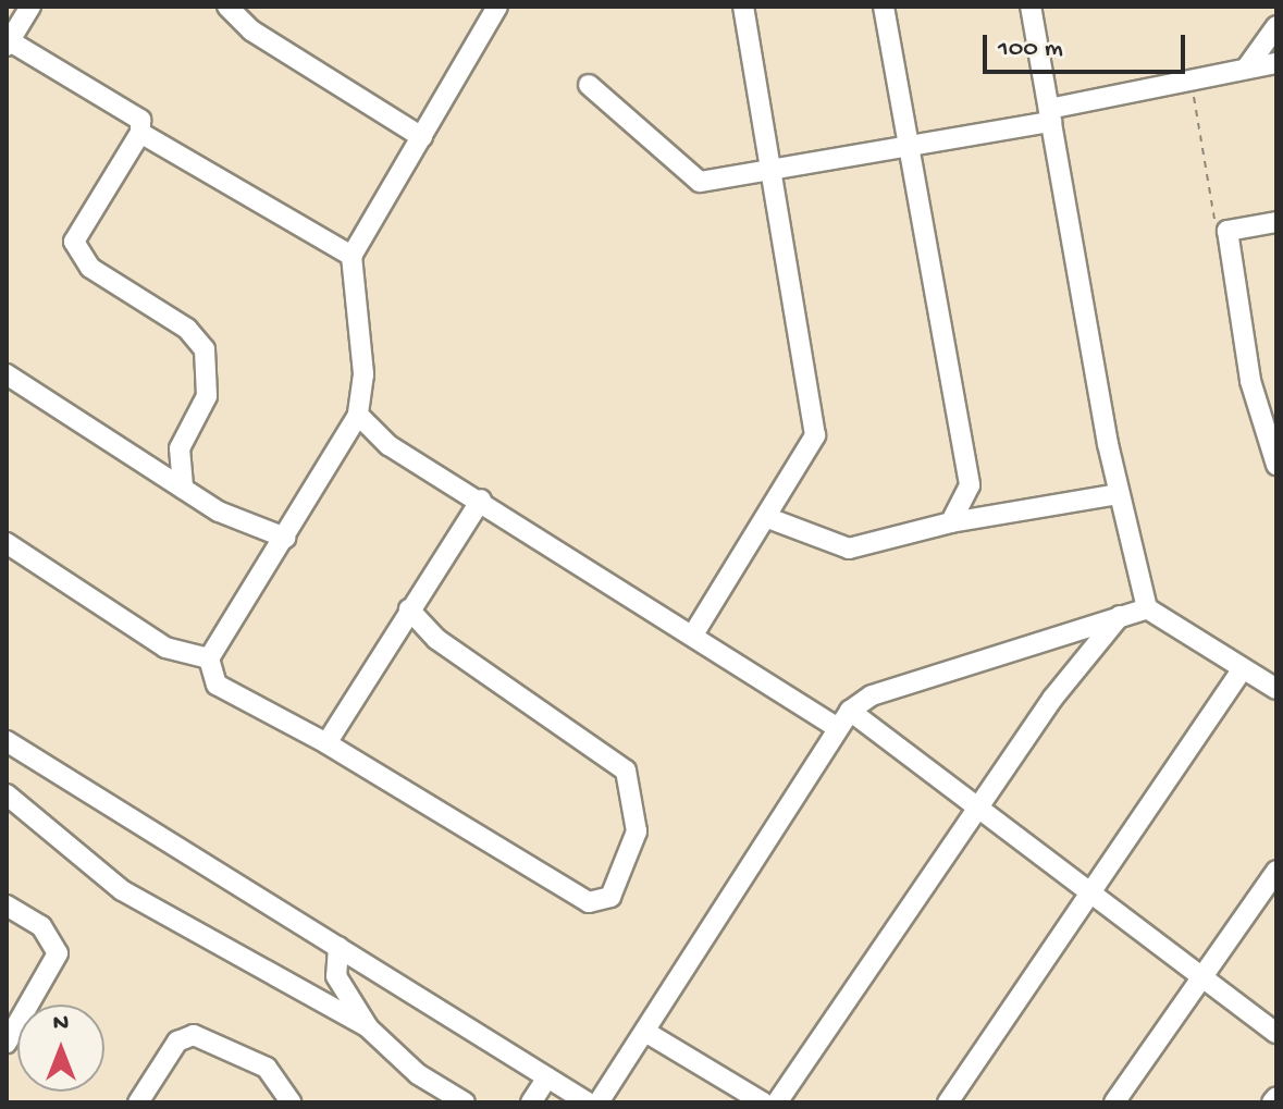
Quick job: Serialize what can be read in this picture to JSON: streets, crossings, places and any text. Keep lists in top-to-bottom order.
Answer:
{
  "scale_bar": "100 m",
  "north": "top"
}
